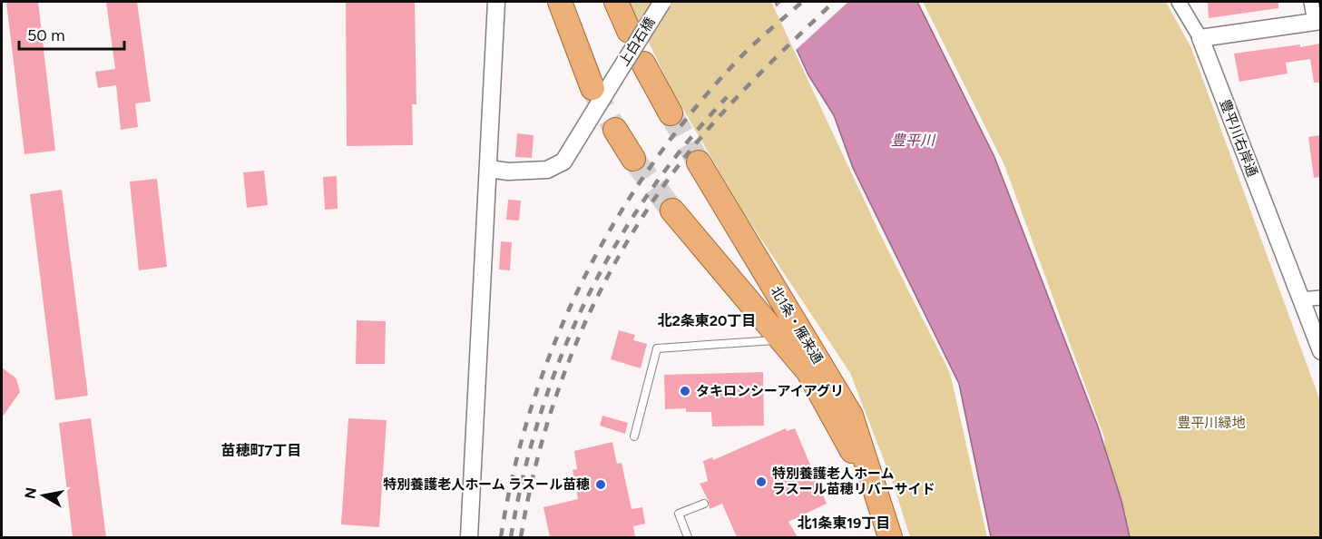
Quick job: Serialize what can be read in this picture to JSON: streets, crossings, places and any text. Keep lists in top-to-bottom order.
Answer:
{
  "streets": {
    "highway": ["北1条・雁来通"],
    "street": ["上白石橋", "豊平川右岸通"]
  },
  "districts": ["北2条東20丁目", "苗穂町7丁目", "北1条東19丁目"],
  "water": ["豊平川"],
  "parks": ["豊平川緑地"],
  "places": ["タキロンシーアイアグリ", "特別養護老人ホーム ラスール苗穂リバーサイド", "特別養護老人ホーム ラスール苗穂"],
  "scale_bar": "50 m",
  "north": "left"
}
